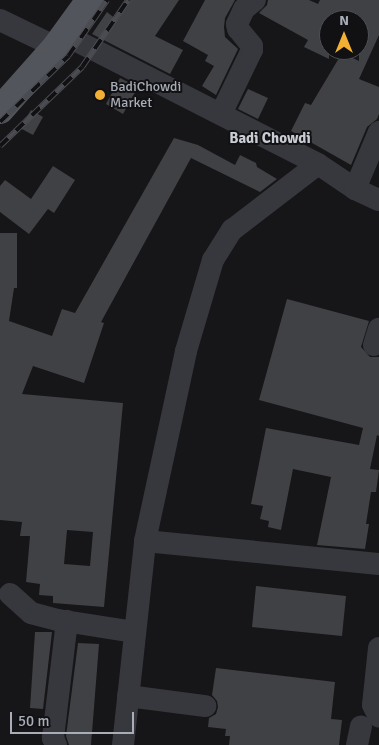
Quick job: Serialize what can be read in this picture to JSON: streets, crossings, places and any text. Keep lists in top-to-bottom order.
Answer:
{
  "districts": ["Badi Chowdi"],
  "places": ["BadiChowdi Market"],
  "scale_bar": "50 m",
  "north": "top"
}
